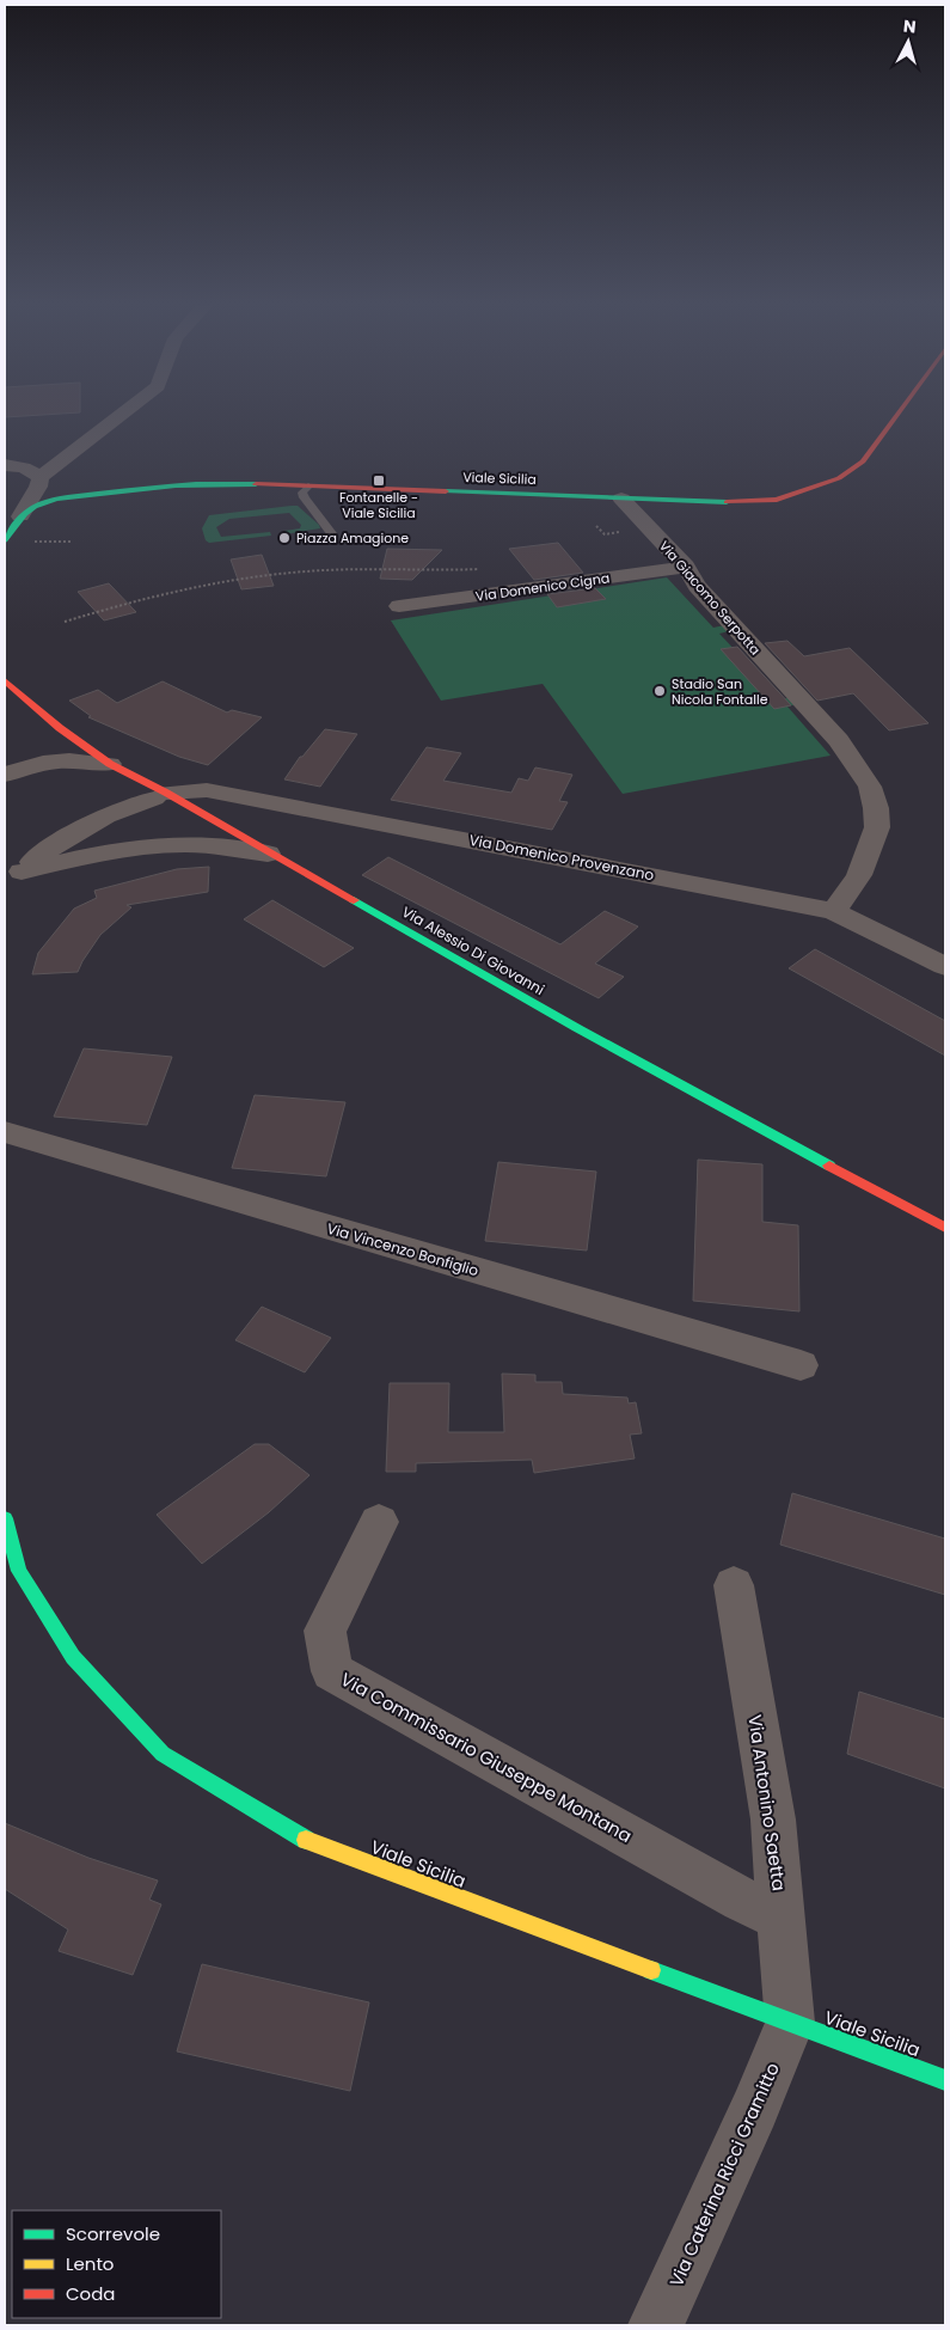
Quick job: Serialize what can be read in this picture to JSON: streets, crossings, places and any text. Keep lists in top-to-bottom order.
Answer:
{
  "streets": {
    "street": [
      "Viale Sicilia",
      "Via Domenico Cigna",
      "Via Giacomo Serpotta",
      "Via Domenico Provenzano",
      "Via Alessio Di Giovanni",
      "Via Vincenzo Bonfiglio",
      "Via Commissario Giuseppe Montana",
      "Via Antonino Saetta",
      "Via Caterina Ricci Gramitto"
    ]
  },
  "crossings": [
    ["Viale Sicilia", "Via Giacomo Serpotta"],
    ["Viale Sicilia", "Via Antonino Saetta"],
    ["Viale Sicilia", "Via Caterina Ricci Gramitto"],
    ["Via Domenico Cigna", "Via Giacomo Serpotta"],
    ["Via Giacomo Serpotta", "Via Domenico Provenzano"],
    ["Via Domenico Provenzano", "Via Alessio Di Giovanni"],
    ["Via Commissario Giuseppe Montana", "Via Antonino Saetta"],
    ["Via Antonino Saetta", "Via Caterina Ricci Gramitto"]
  ],
  "places": {
    "transit": ["Fontanelle - Viale Sicilia"],
    "other": ["Piazza Amagione", "Stadio San Nicola Fontalle"]
  },
  "legend": ["Scorrevole", "Lento", "Coda"],
  "north": "top"
}
